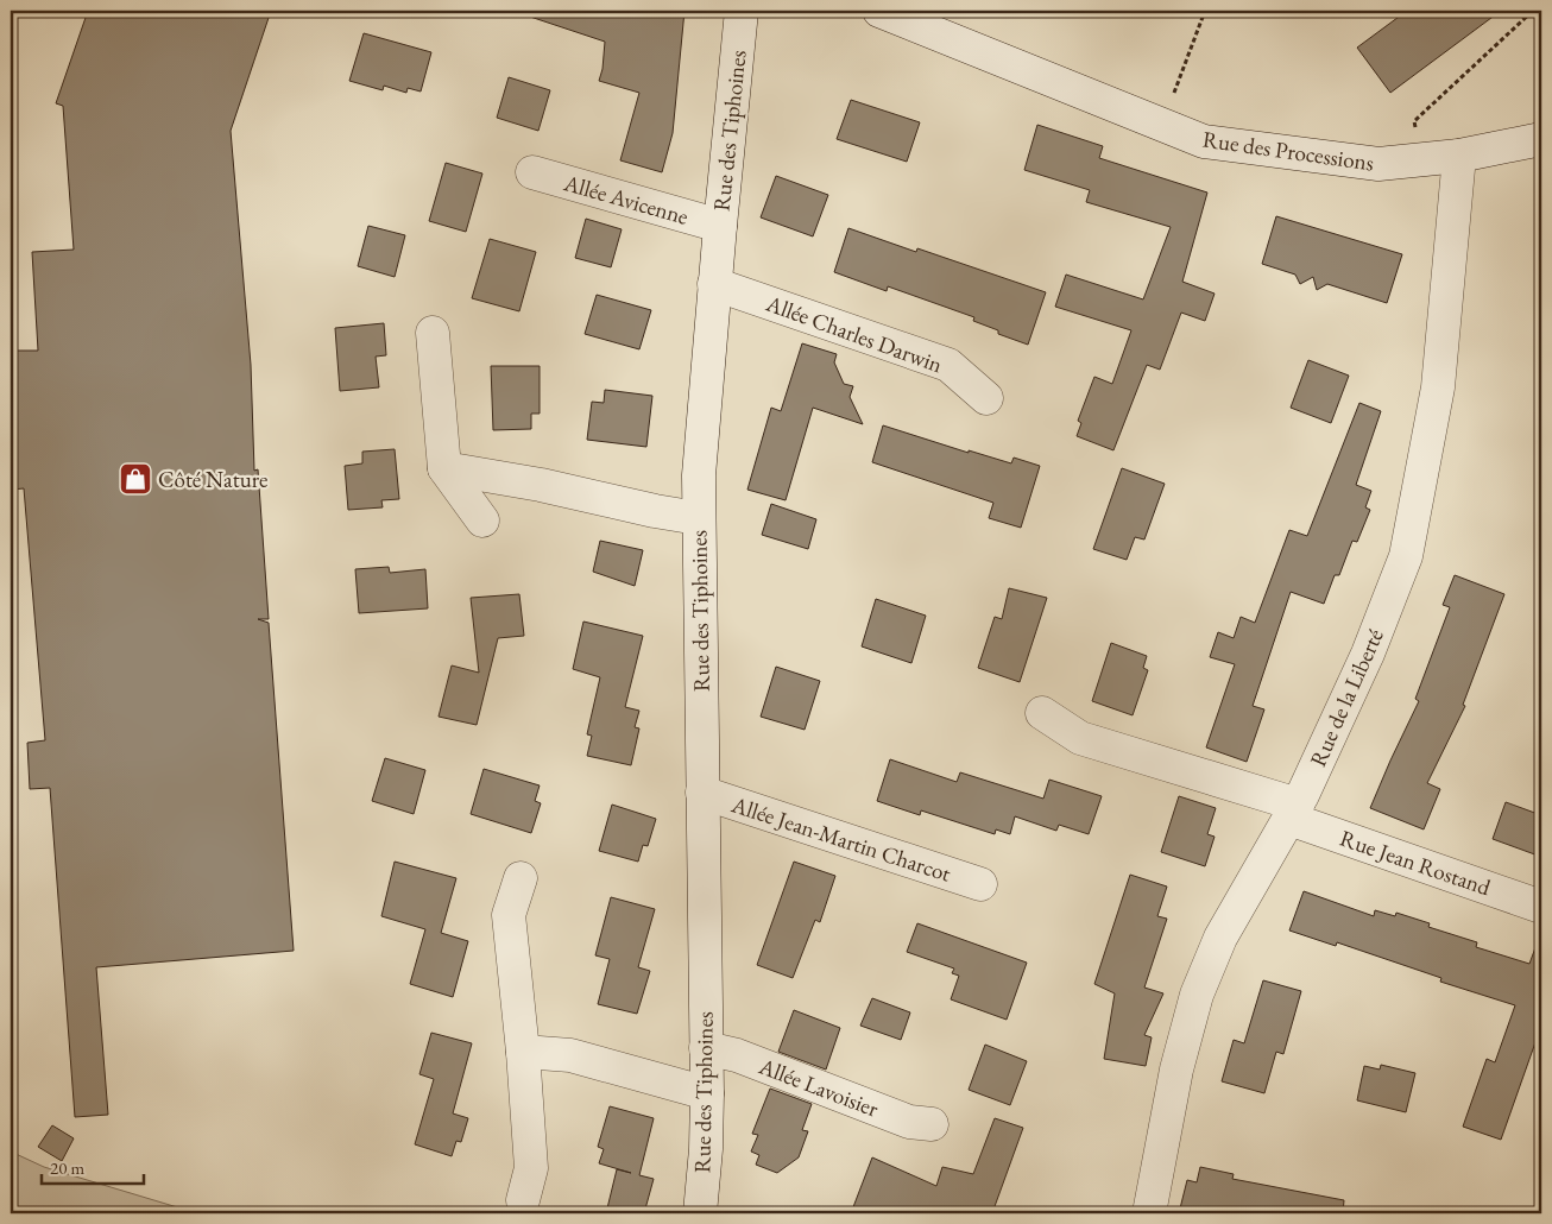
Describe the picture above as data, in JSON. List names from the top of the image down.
{
  "streets": {
    "street": [
      "Rue des Tiphoines",
      "Rue des Processions",
      "Allée Avicenne",
      "Allée Charles Darwin",
      "Rue de la Liberté",
      "Allée Jean-Martin Charcot",
      "Rue Jean Rostand",
      "Allée Lavoisier"
    ]
  },
  "crossings": [
    ["Rue des Tiphoines", "Allée Avicenne"],
    ["Rue des Tiphoines", "Allée Charles Darwin"],
    ["Rue des Tiphoines", "Allée Jean-Martin Charcot"],
    ["Rue des Tiphoines", "Allée Lavoisier"],
    ["Rue des Processions", "Rue de la Liberté"],
    ["Rue de la Liberté", "Rue Jean Rostand"]
  ],
  "places": {
    "shop": ["Côté Nature"]
  },
  "scale_bar": "20 m"
}
